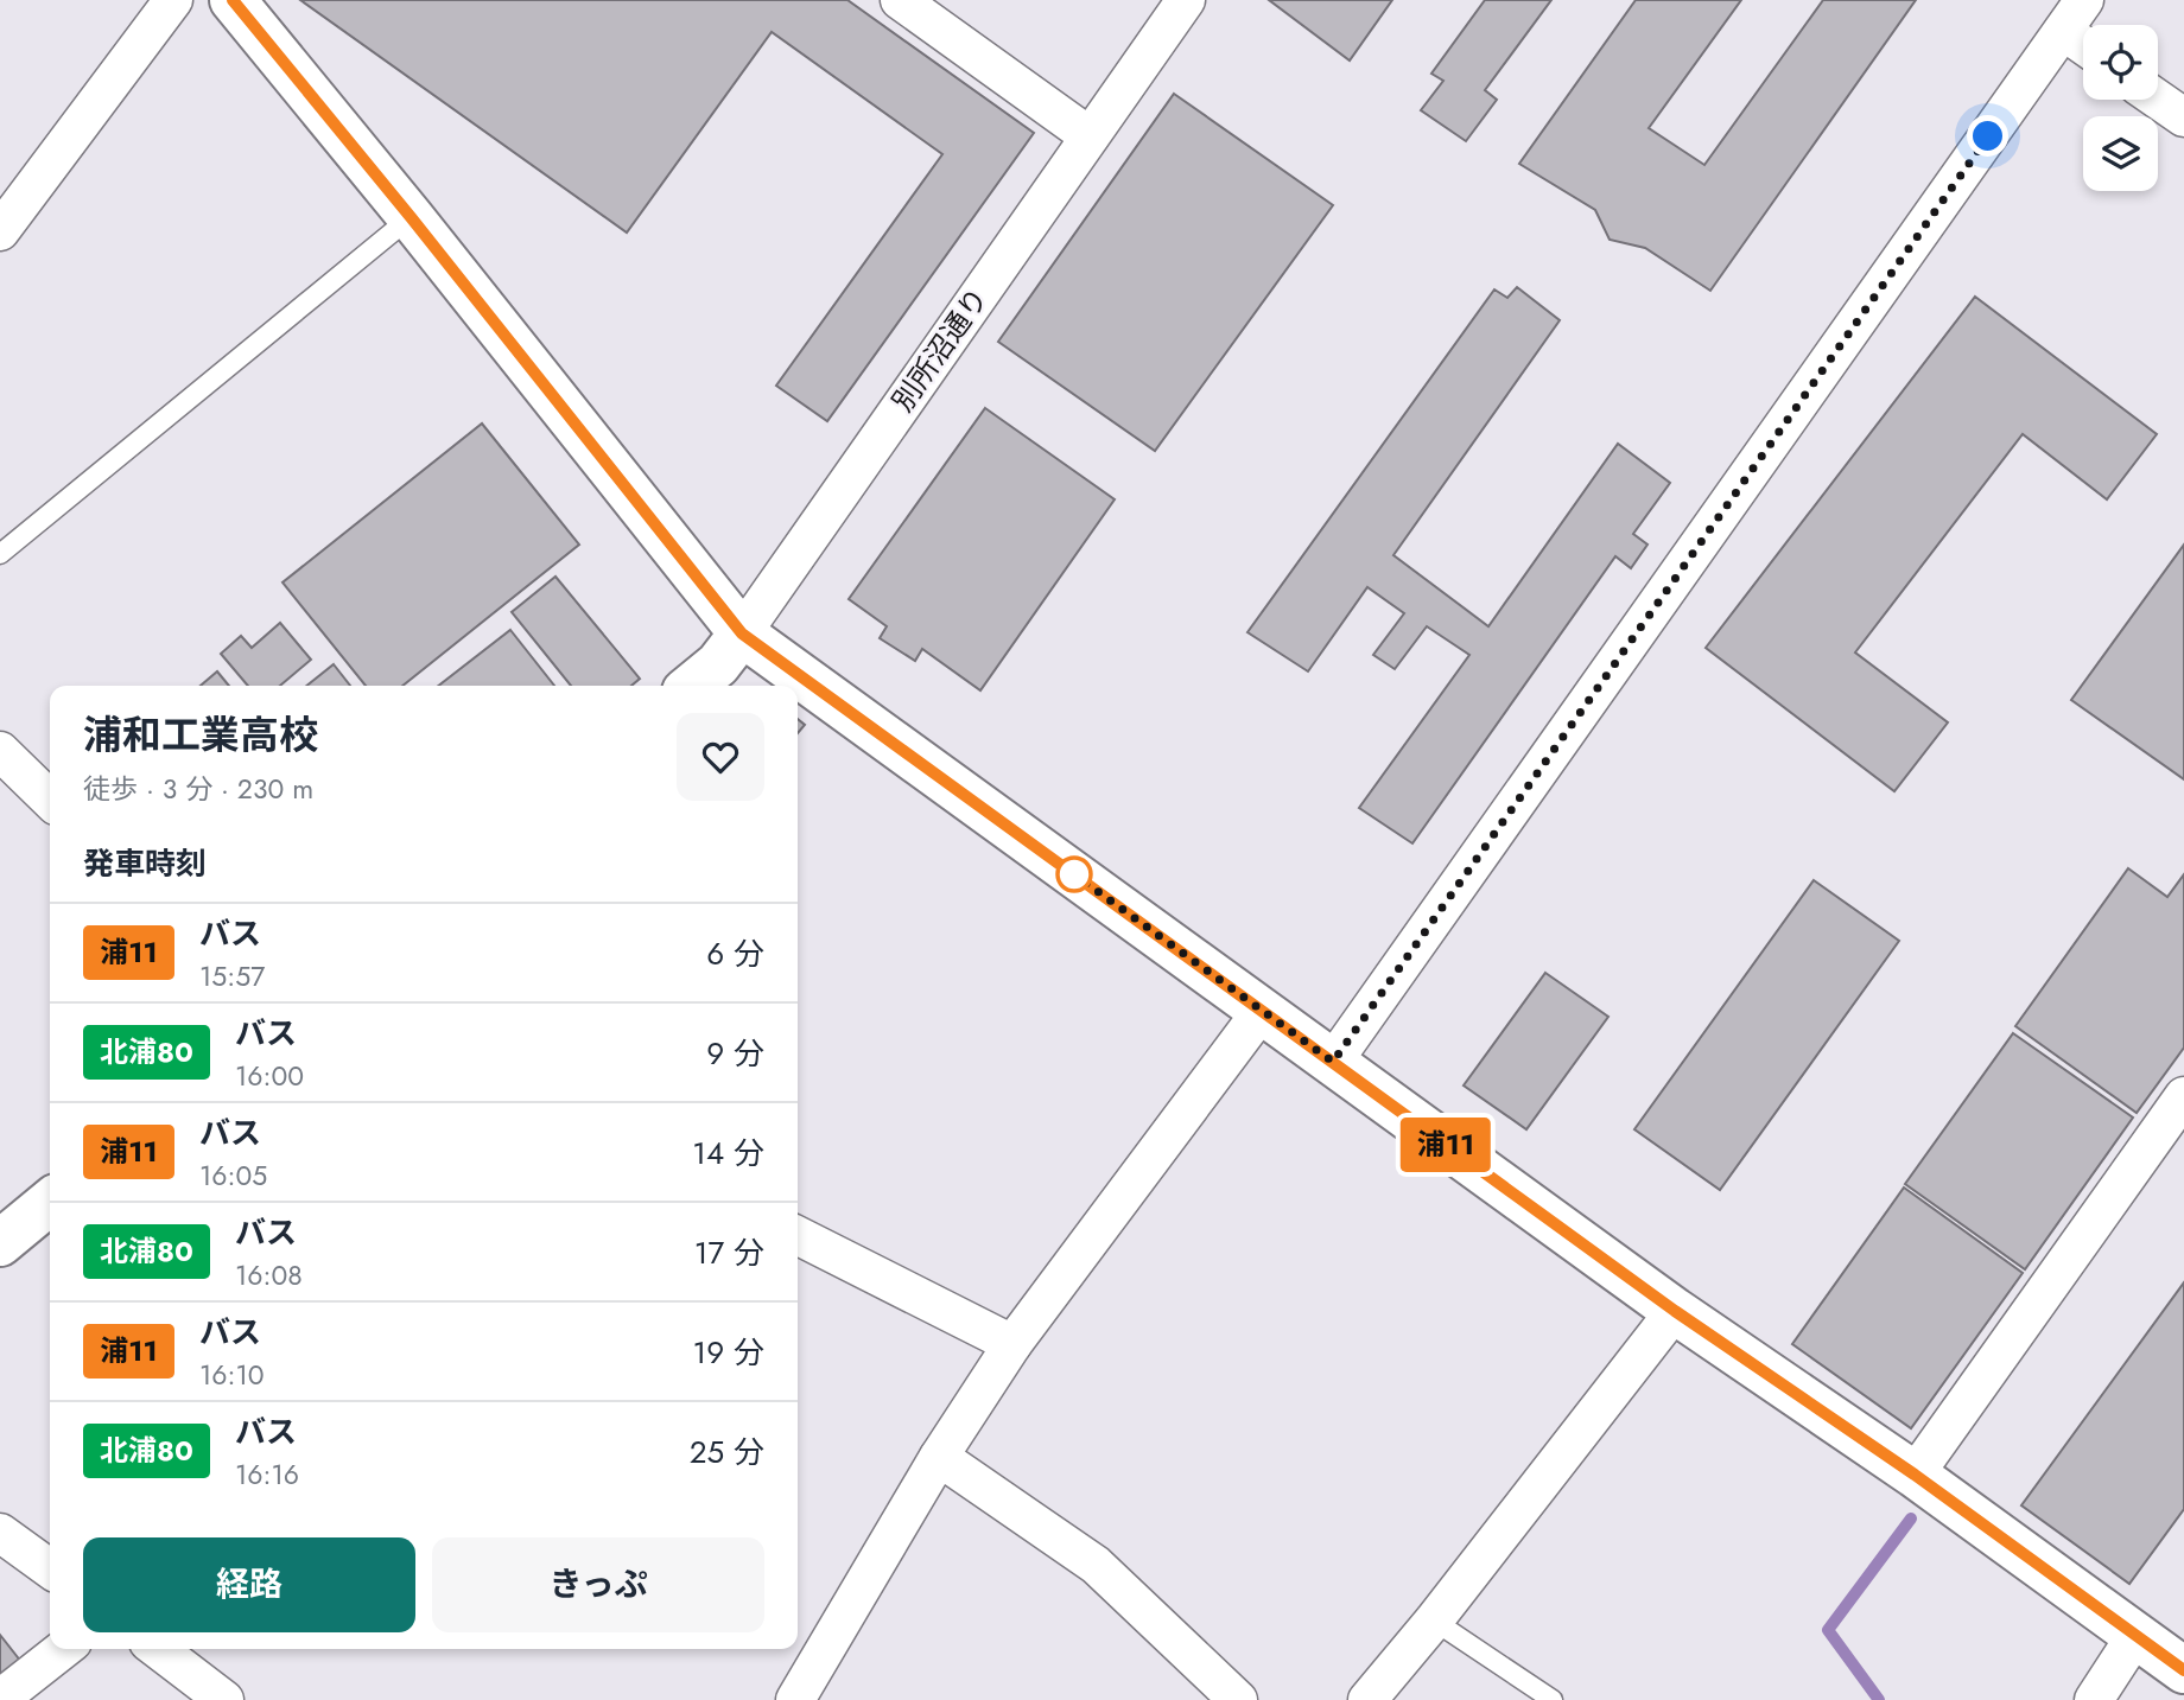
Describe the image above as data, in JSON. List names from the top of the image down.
{
  "streets": {
    "main road": ["別所沼通り"]
  },
  "lines": ["bus line 浦11"],
  "page": {
    "on_map": "浦11",
    "heading": [
      ["浦和工業高校", "徒歩 · 3 分 · 230 m"],
      "発車時刻"
    ],
    "list": [
      {
        "mark": "浦11",
        "name": "バス",
        "note": "15:57",
        "value": "6 分"
      },
      {
        "mark": "北浦80",
        "name": "バス",
        "note": "16:00",
        "value": "9 分"
      },
      {
        "mark": "浦11",
        "name": "バス",
        "note": "16:05",
        "value": "14 分"
      },
      {
        "mark": "北浦80",
        "name": "バス",
        "note": "16:08",
        "value": "17 分"
      },
      {
        "mark": "浦11",
        "name": "バス",
        "note": "16:10",
        "value": "19 分"
      },
      {
        "mark": "北浦80",
        "name": "バス",
        "note": "16:16",
        "value": "25 分"
      }
    ],
    "buttons": ["経路", "きっぷ"]
  }
}
